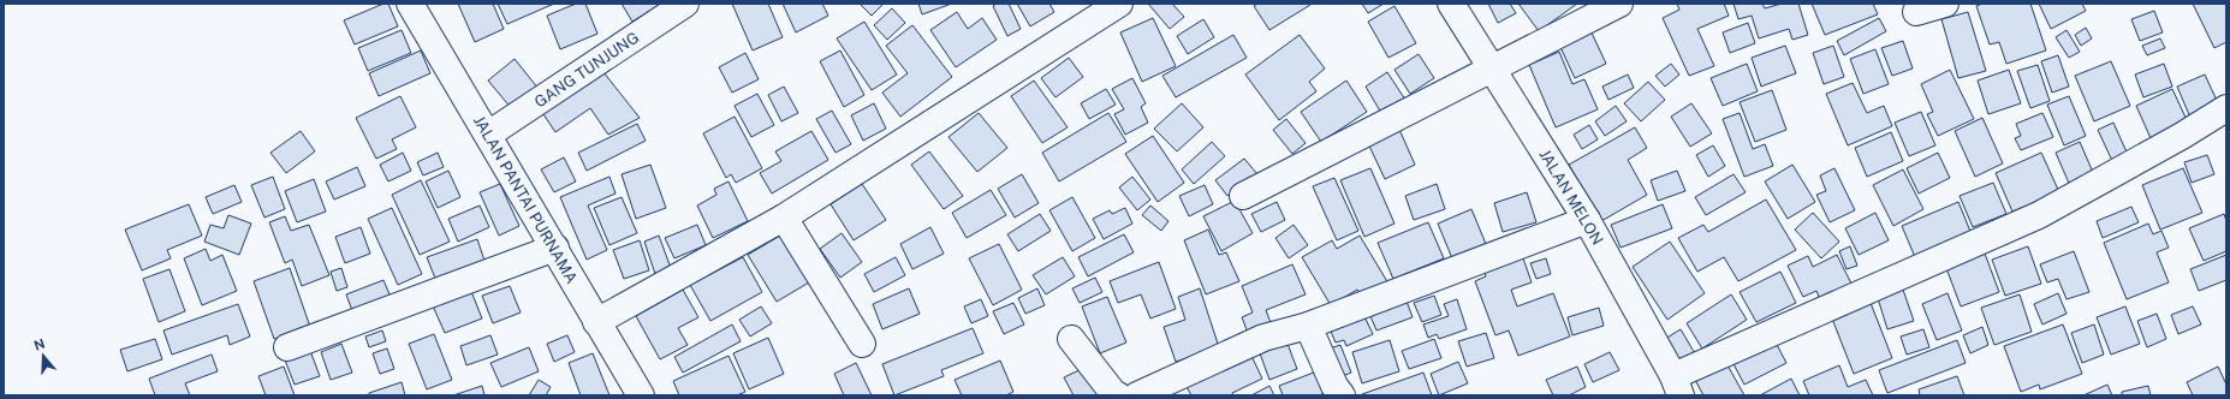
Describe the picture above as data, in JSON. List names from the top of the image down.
{
  "streets": {
    "street": ["GANG TUNJUNG", "JALAN MELON", "JALAN PANTAI PURNAMA"]
  },
  "crossings": [
    ["GANG TUNJUNG", "JALAN PANTAI PURNAMA"]
  ],
  "north": "top"
}
